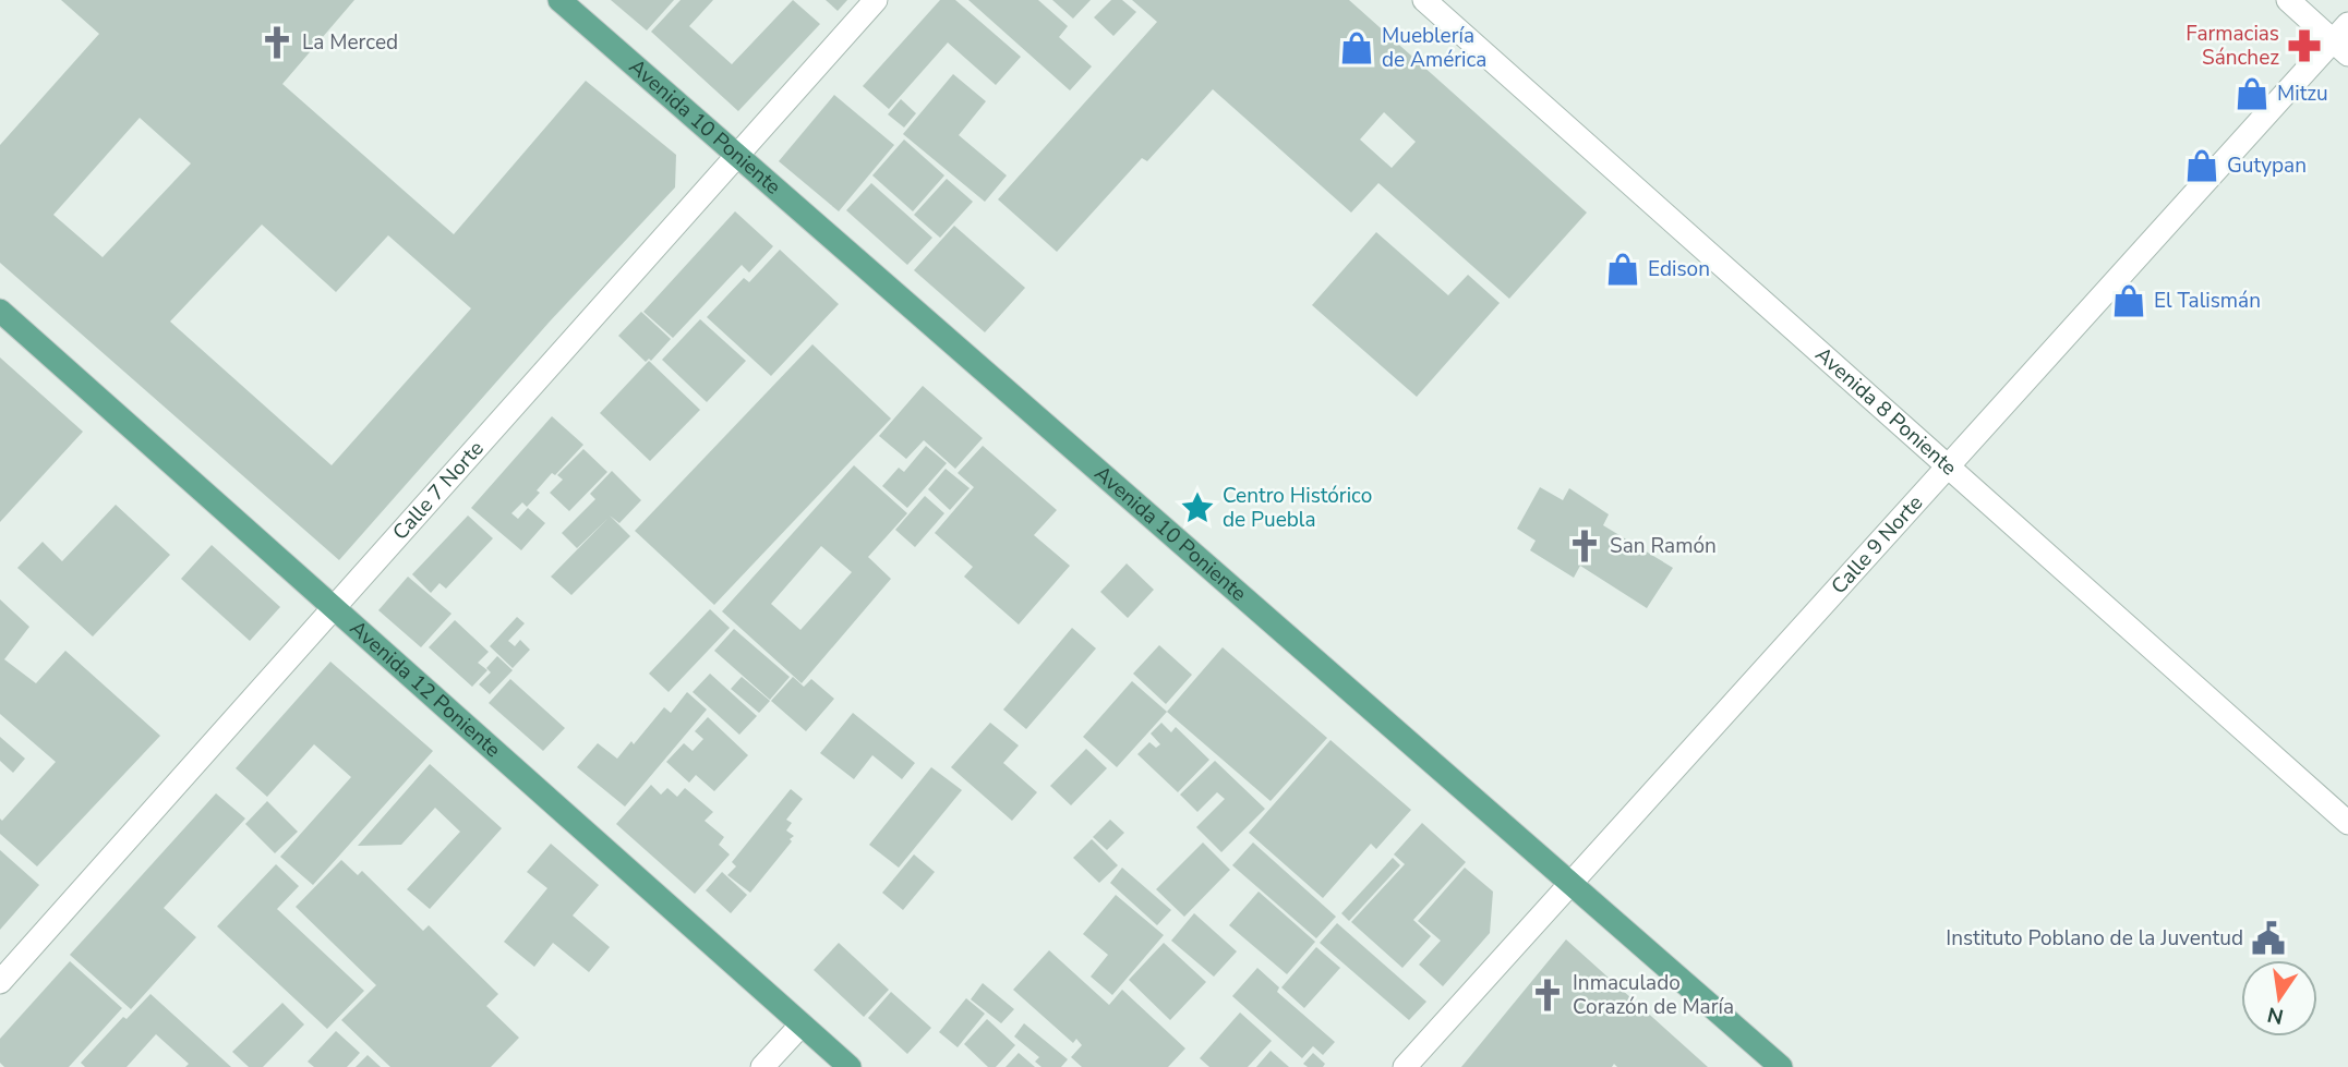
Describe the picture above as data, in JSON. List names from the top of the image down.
{
  "streets": {
    "main road": ["Avenida 10 Poniente", "Avenida 12 Poniente"],
    "street": ["Avenida 8 Poniente", "Calle 7 Norte", "Calle 9 Norte"]
  },
  "crossings": [
    ["Avenida 10 Poniente", "Calle 7 Norte"],
    ["Avenida 10 Poniente", "Calle 9 Norte"],
    ["Avenida 8 Poniente", "Calle 9 Norte"],
    ["Calle 7 Norte", "Avenida 12 Poniente"]
  ],
  "places": {
    "church": ["La Merced", "San Ramón", "Inmaculado Corazón de María"],
    "pharmacy": ["Farmacias Sánchez"],
    "shop": [
      "Mueblería de América",
      "Mitzu",
      "Gutypan",
      "Edison",
      "El Talismán"
    ],
    "place": ["Centro Histórico de Puebla"],
    "public building": ["Instituto Poblano de la Juventud"]
  },
  "north": "bottom"
}
